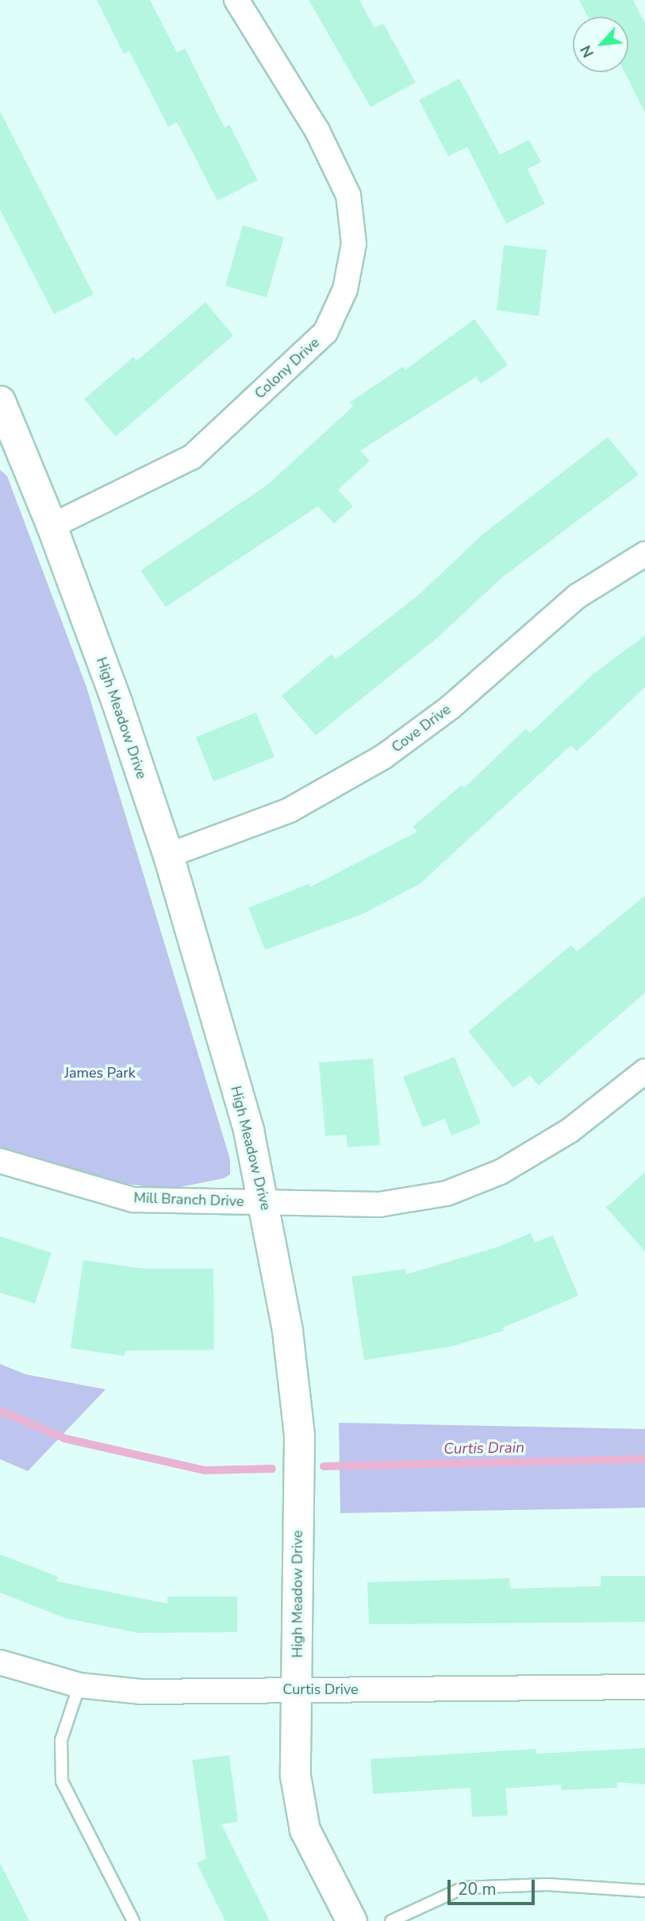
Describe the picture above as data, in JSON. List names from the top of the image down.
{
  "streets": {
    "street": [
      "Colony Drive",
      "High Meadow Drive",
      "Cove Drive",
      "Mill Branch Drive",
      "Curtis Drive"
    ]
  },
  "crossings": [
    ["Colony Drive", "High Meadow Drive"],
    ["High Meadow Drive", "Cove Drive"],
    ["High Meadow Drive", "Mill Branch Drive"],
    ["High Meadow Drive", "Curtis Drive"]
  ],
  "water": ["Curtis Drain"],
  "parks": ["James Park"],
  "scale_bar": "20 m",
  "north": "bottom left"
}
